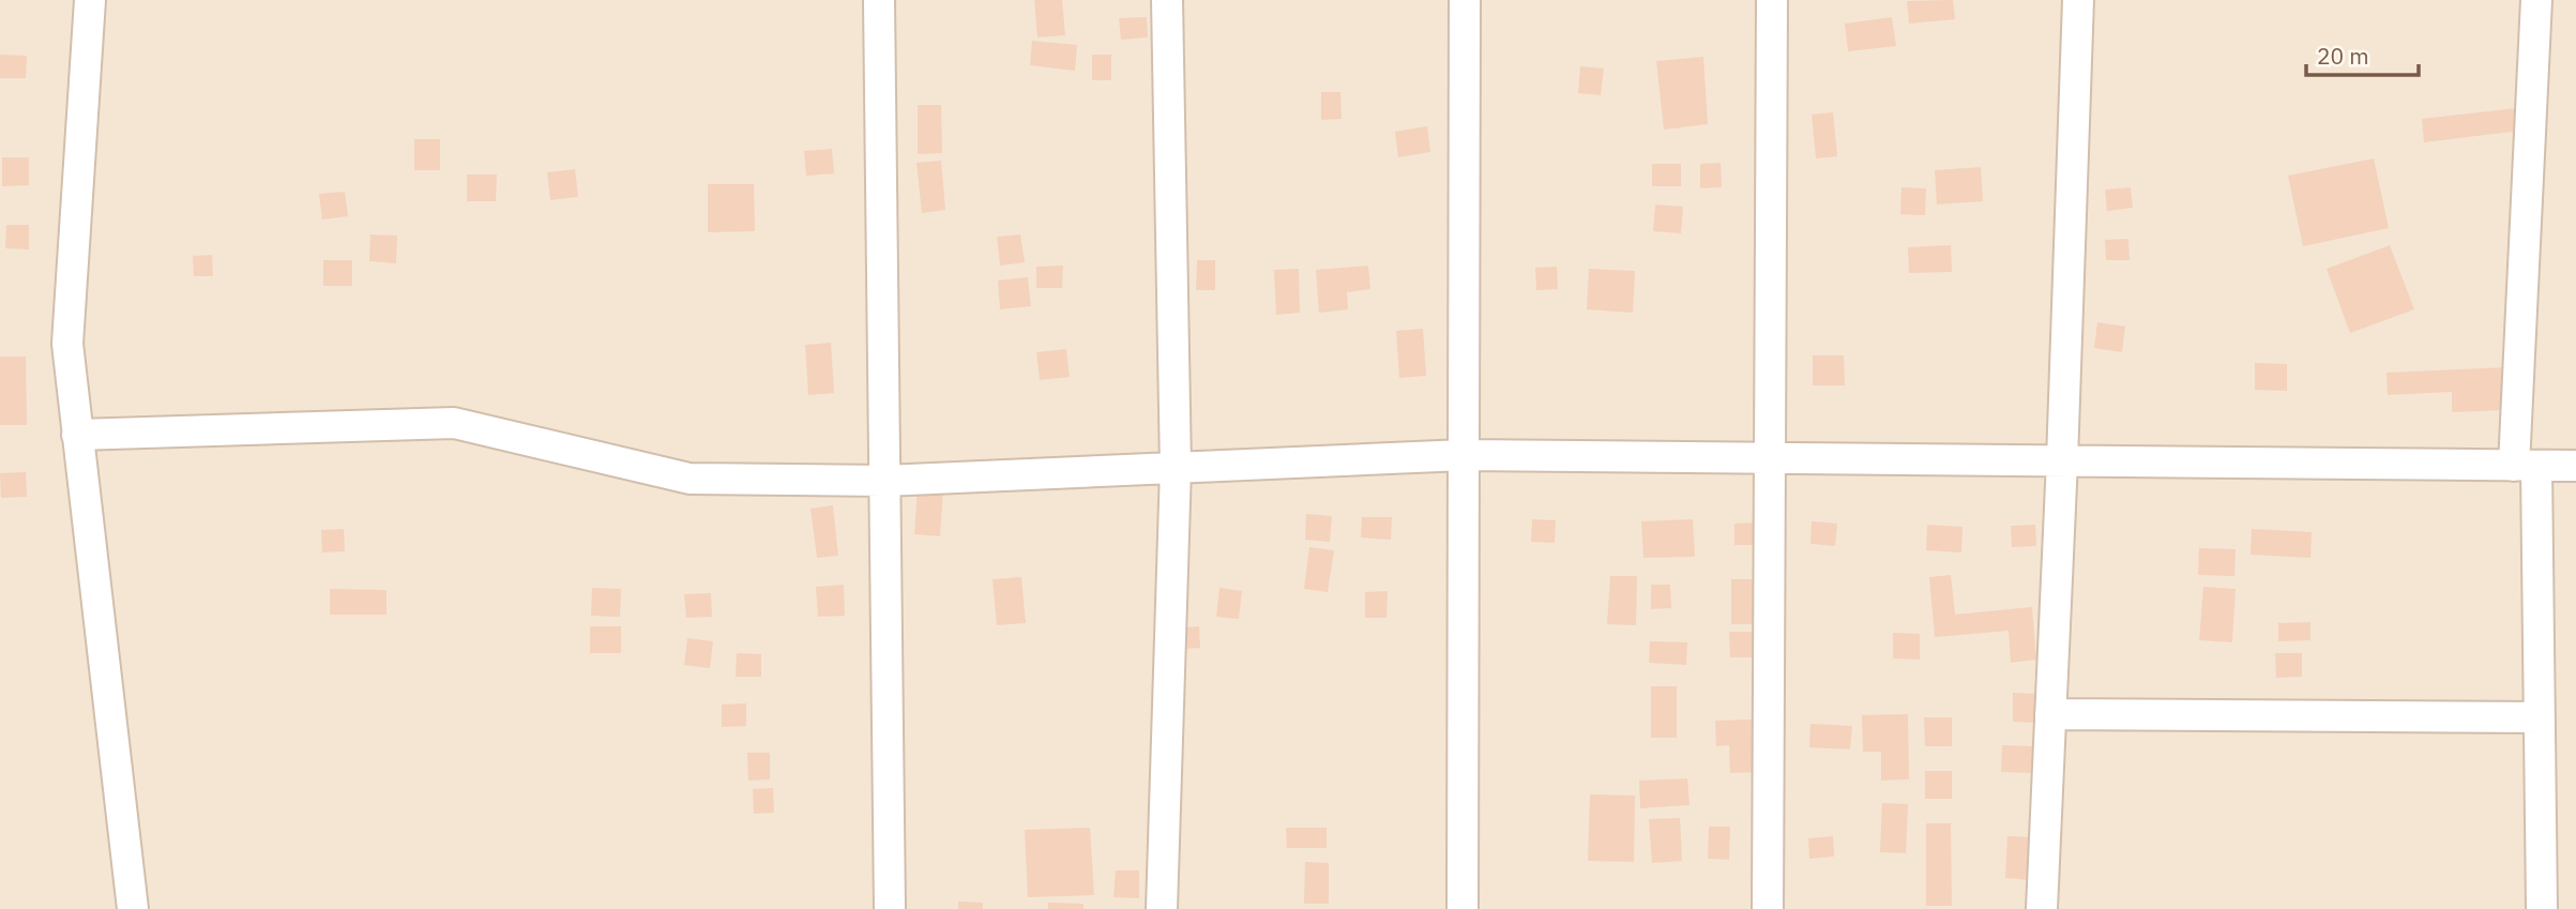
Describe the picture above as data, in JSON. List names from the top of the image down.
{
  "scale_bar": "20 m"
}
